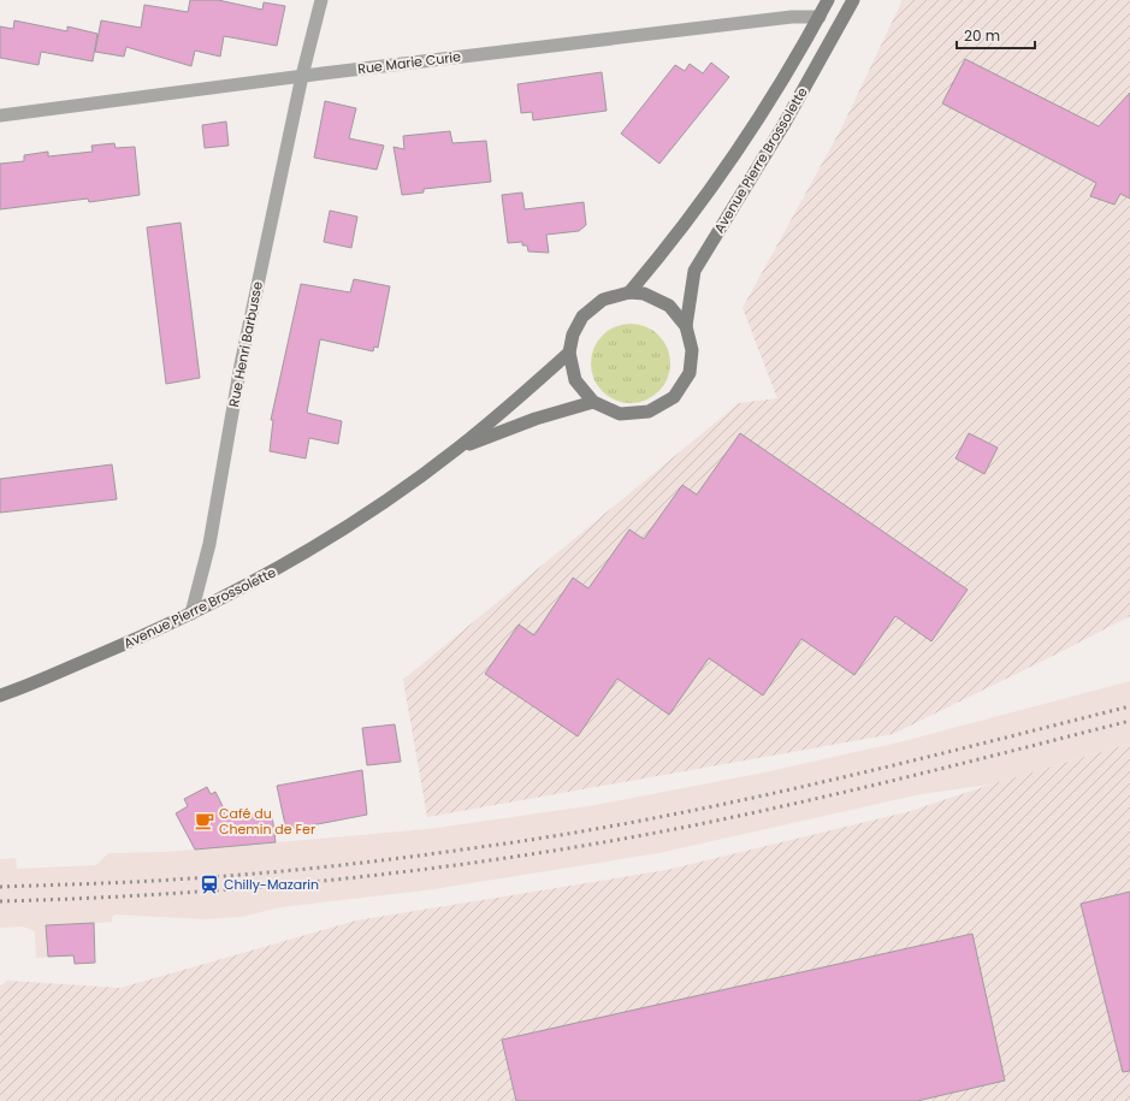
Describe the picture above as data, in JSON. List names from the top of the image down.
{
  "streets": {
    "main road": ["Avenue Pierre Brossolette"],
    "street": ["Rue Marie Curie", "Rue Henri Barbusse"]
  },
  "crossings": [
    ["Rue Marie Curie", "Avenue Pierre Brossolette"],
    ["Rue Marie Curie", "Rue Henri Barbusse"],
    ["Avenue Pierre Brossolette", "Rue Henri Barbusse"]
  ],
  "places": {
    "cafe": ["Café du Chemin de Fer"],
    "station": ["Chilly-Mazarin"]
  },
  "scale_bar": "20 m"
}
